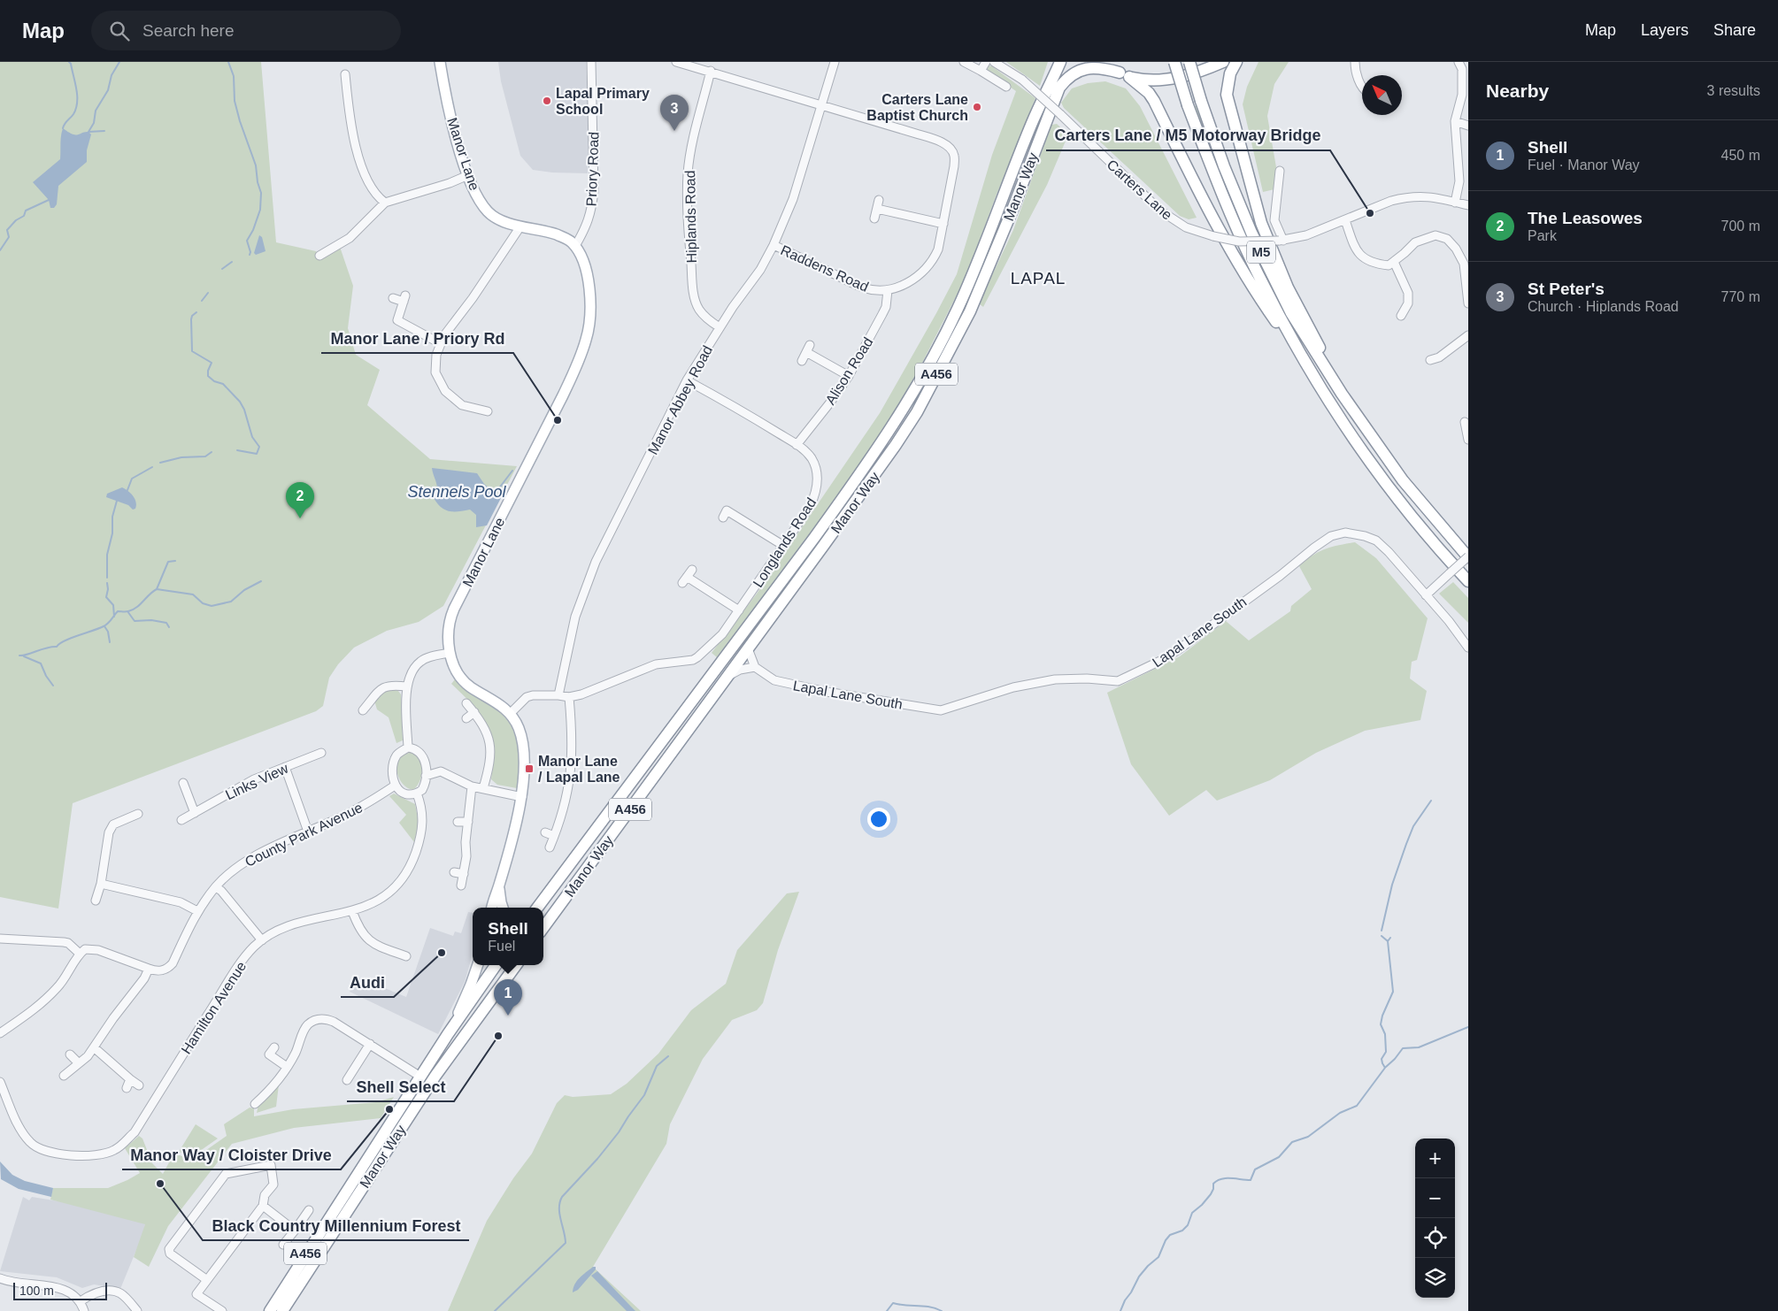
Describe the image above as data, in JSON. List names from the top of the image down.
{
  "streets": {
    "highway": ["Manor Way", "M5", "A456"],
    "main road": ["Manor Lane"],
    "street": [
      "Priory Road",
      "Carters Lane",
      "Hiplands Road",
      "Raddens Road",
      "Alison Road",
      "Manor Abbey Road",
      "Longlands Road",
      "Lapal Lane South",
      "Links View",
      "County Park Avenue",
      "Hamilton Avenue"
    ]
  },
  "crossings": [
    ["Manor Lane", "Priory Road"],
    ["Hiplands Road", "Raddens Road"],
    ["Hiplands Road", "Manor Abbey Road"],
    ["Raddens Road", "Alison Road"],
    ["Raddens Road", "Manor Abbey Road"],
    ["Alison Road", "Longlands Road"],
    ["Manor Abbey Road", "Longlands Road"],
    ["County Park Avenue", "Hamilton Avenue"]
  ],
  "districts": ["LAPAL"],
  "water": ["Stennels Pool"],
  "places": {
    "other": [
      "Lapal Primary School",
      "Carters Lane Baptist Church",
      "Carters Lane / M5 Motorway Bridge",
      "Manor Lane / Priory Rd",
      "Audi",
      "Shell Select",
      "Manor Way / Cloister Drive",
      "Black Country Millennium Forest"
    ],
    "transit": ["Manor Lane / Lapal Lane"]
  },
  "scale_bar": "100 m",
  "north": "top left",
  "page": {
    "header": "Map",
    "search": "Search here",
    "nav": ["Map", "Layers", "Share"],
    "heading": ["Nearby", "3 results"],
    "pins": ["3", "2", "1"],
    "list": [
      {
        "mark": "1",
        "name": "Shell",
        "note": "Fuel · Manor Way",
        "value": "450 m"
      },
      {
        "mark": "2",
        "name": "The Leasowes",
        "note": "Park",
        "value": "700 m"
      },
      {
        "mark": "3",
        "name": "St Peter's",
        "note": "Church · Hiplands Road",
        "value": "770 m"
      }
    ],
    "popup": ["Shell", "Fuel"],
    "map_buttons": ["+", "−"],
    "scale": "100 m"
  }
}
